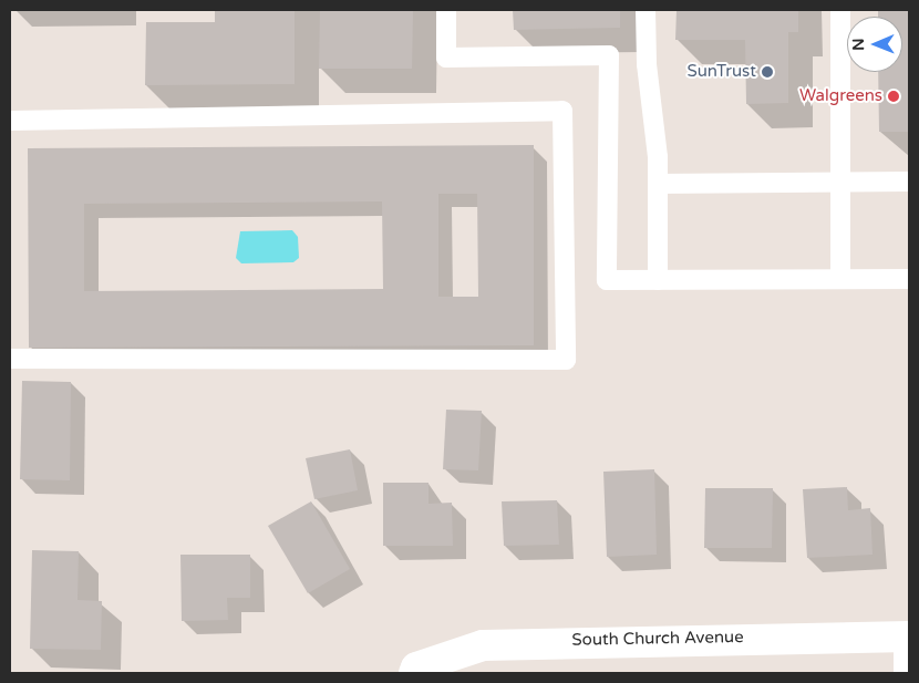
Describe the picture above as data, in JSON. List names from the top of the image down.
{
  "streets": {
    "street": ["South Church Avenue"]
  },
  "places": ["SunTrust", "Walgreens"],
  "north": "left"
}
